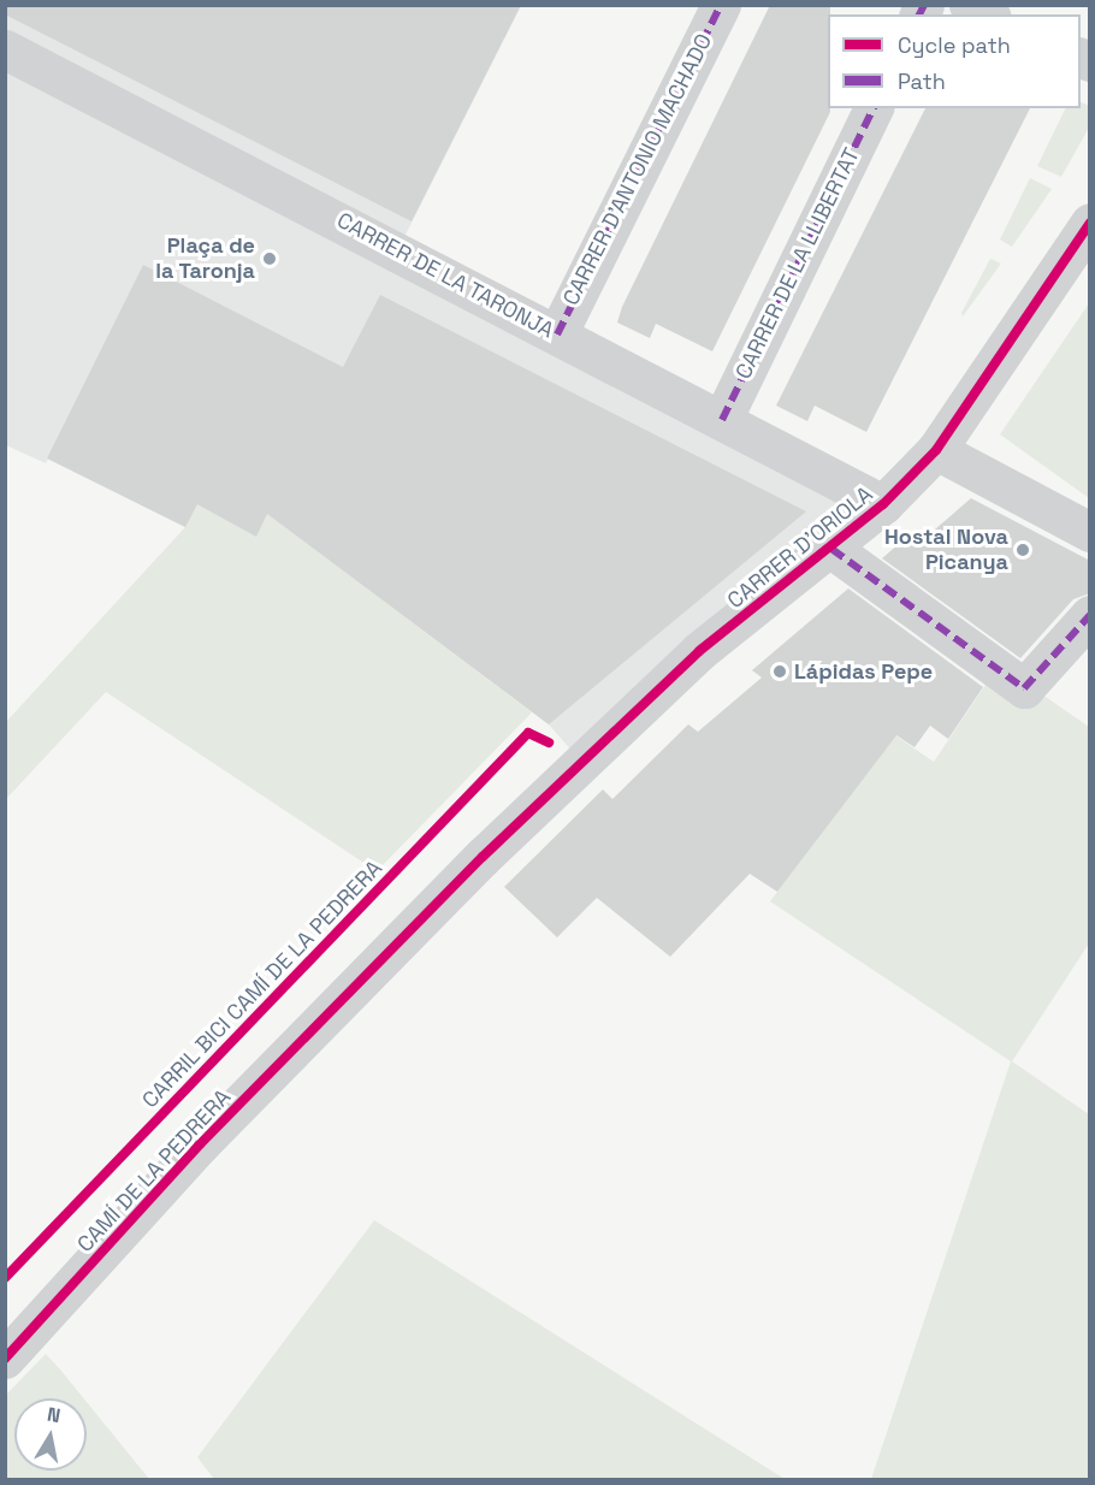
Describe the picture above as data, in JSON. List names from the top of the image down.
{
  "streets": {
    "street": [
      "CARRER D'ANTONIO MACHADO",
      "CARRER DE LA LLIBERTAT",
      "CARRER DE LA TARONJA",
      "CARRER D'ORIOLA",
      "CAMÍ DE LA PEDRERA"
    ],
    "cycle path": ["CARRIL BICI CAMÍ DE LA PEDRERA"]
  },
  "crossings": [
    ["CARRER D'ANTONIO MACHADO", "CARRER DE LA TARONJA"],
    ["CARRER DE LA LLIBERTAT", "CARRER DE LA TARONJA"],
    ["CARRER DE LA TARONJA", "CARRER D'ORIOLA"],
    ["CARRER D'ORIOLA", "CAMÍ DE LA PEDRERA"]
  ],
  "places": ["Plaça de la Taronja", "Hostal Nova Picanya", "Lápidas Pepe"],
  "legend": ["Cycle path", "Path"],
  "north": "top"
}
